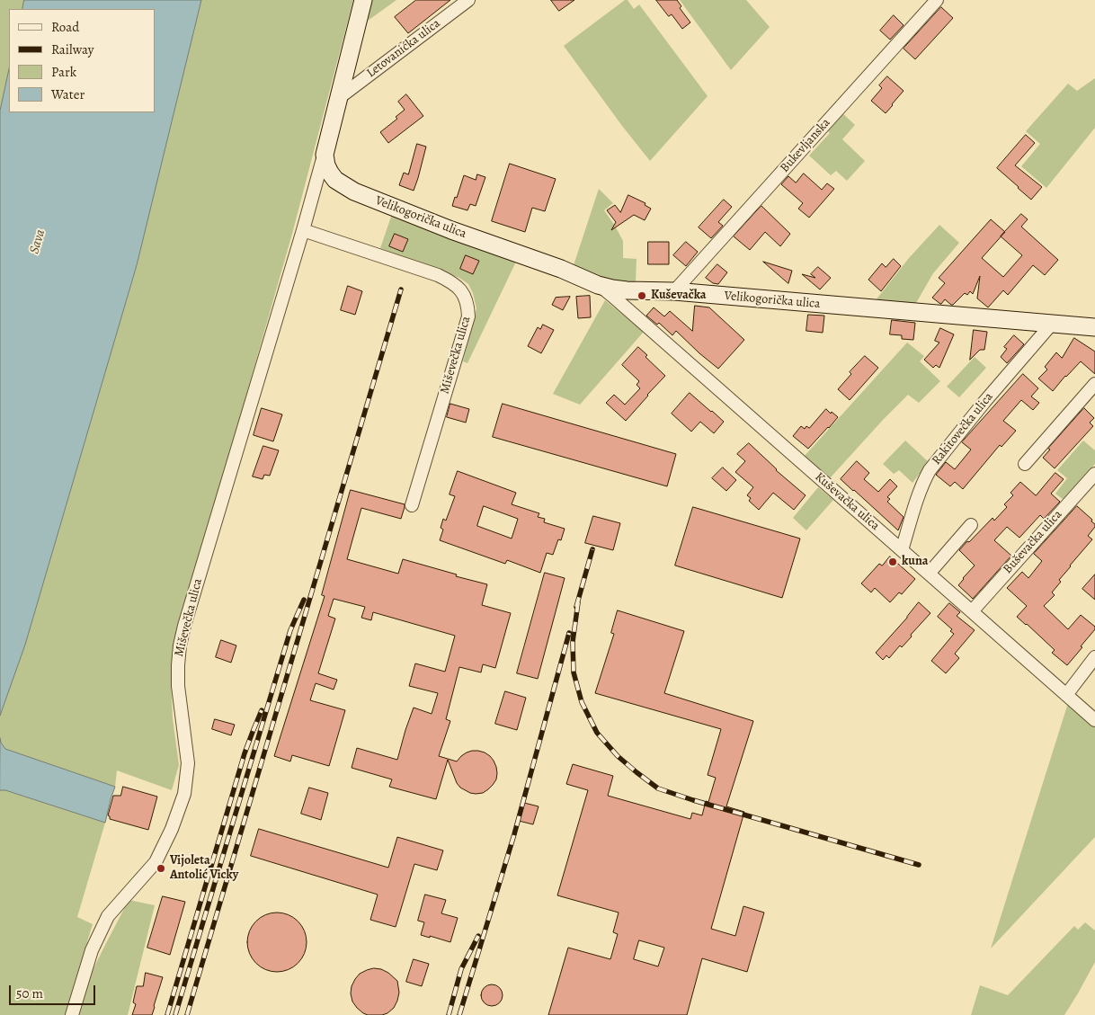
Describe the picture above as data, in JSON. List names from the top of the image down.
{
  "streets": {
    "street": [
      "Letovanićka ulica",
      "Bukevljanska",
      "Velikogorička ulica",
      "Miševečka ulica",
      "Rakitovečka ulica",
      "Kuševačka ulica",
      "Buševačka ulica"
    ]
  },
  "crossings": [
    ["Letovanićka ulica", "Miševečka ulica"],
    ["Bukevljanska", "Velikogorička ulica"],
    ["Velikogorička ulica", "Miševečka ulica"],
    ["Velikogorička ulica", "Rakitovečka ulica"],
    ["Velikogorička ulica", "Kuševačka ulica"],
    ["Rakitovečka ulica", "Kuševačka ulica"],
    ["Kuševačka ulica", "Buševačka ulica"]
  ],
  "water": ["Sava"],
  "places": ["Kuševačka", "kuna", "Vijoleta Antolić Vicky"],
  "legend": [
    "Road",
    "Railway",
    "Park",
    "Water"
  ],
  "scale_bar": "50 m"
}
